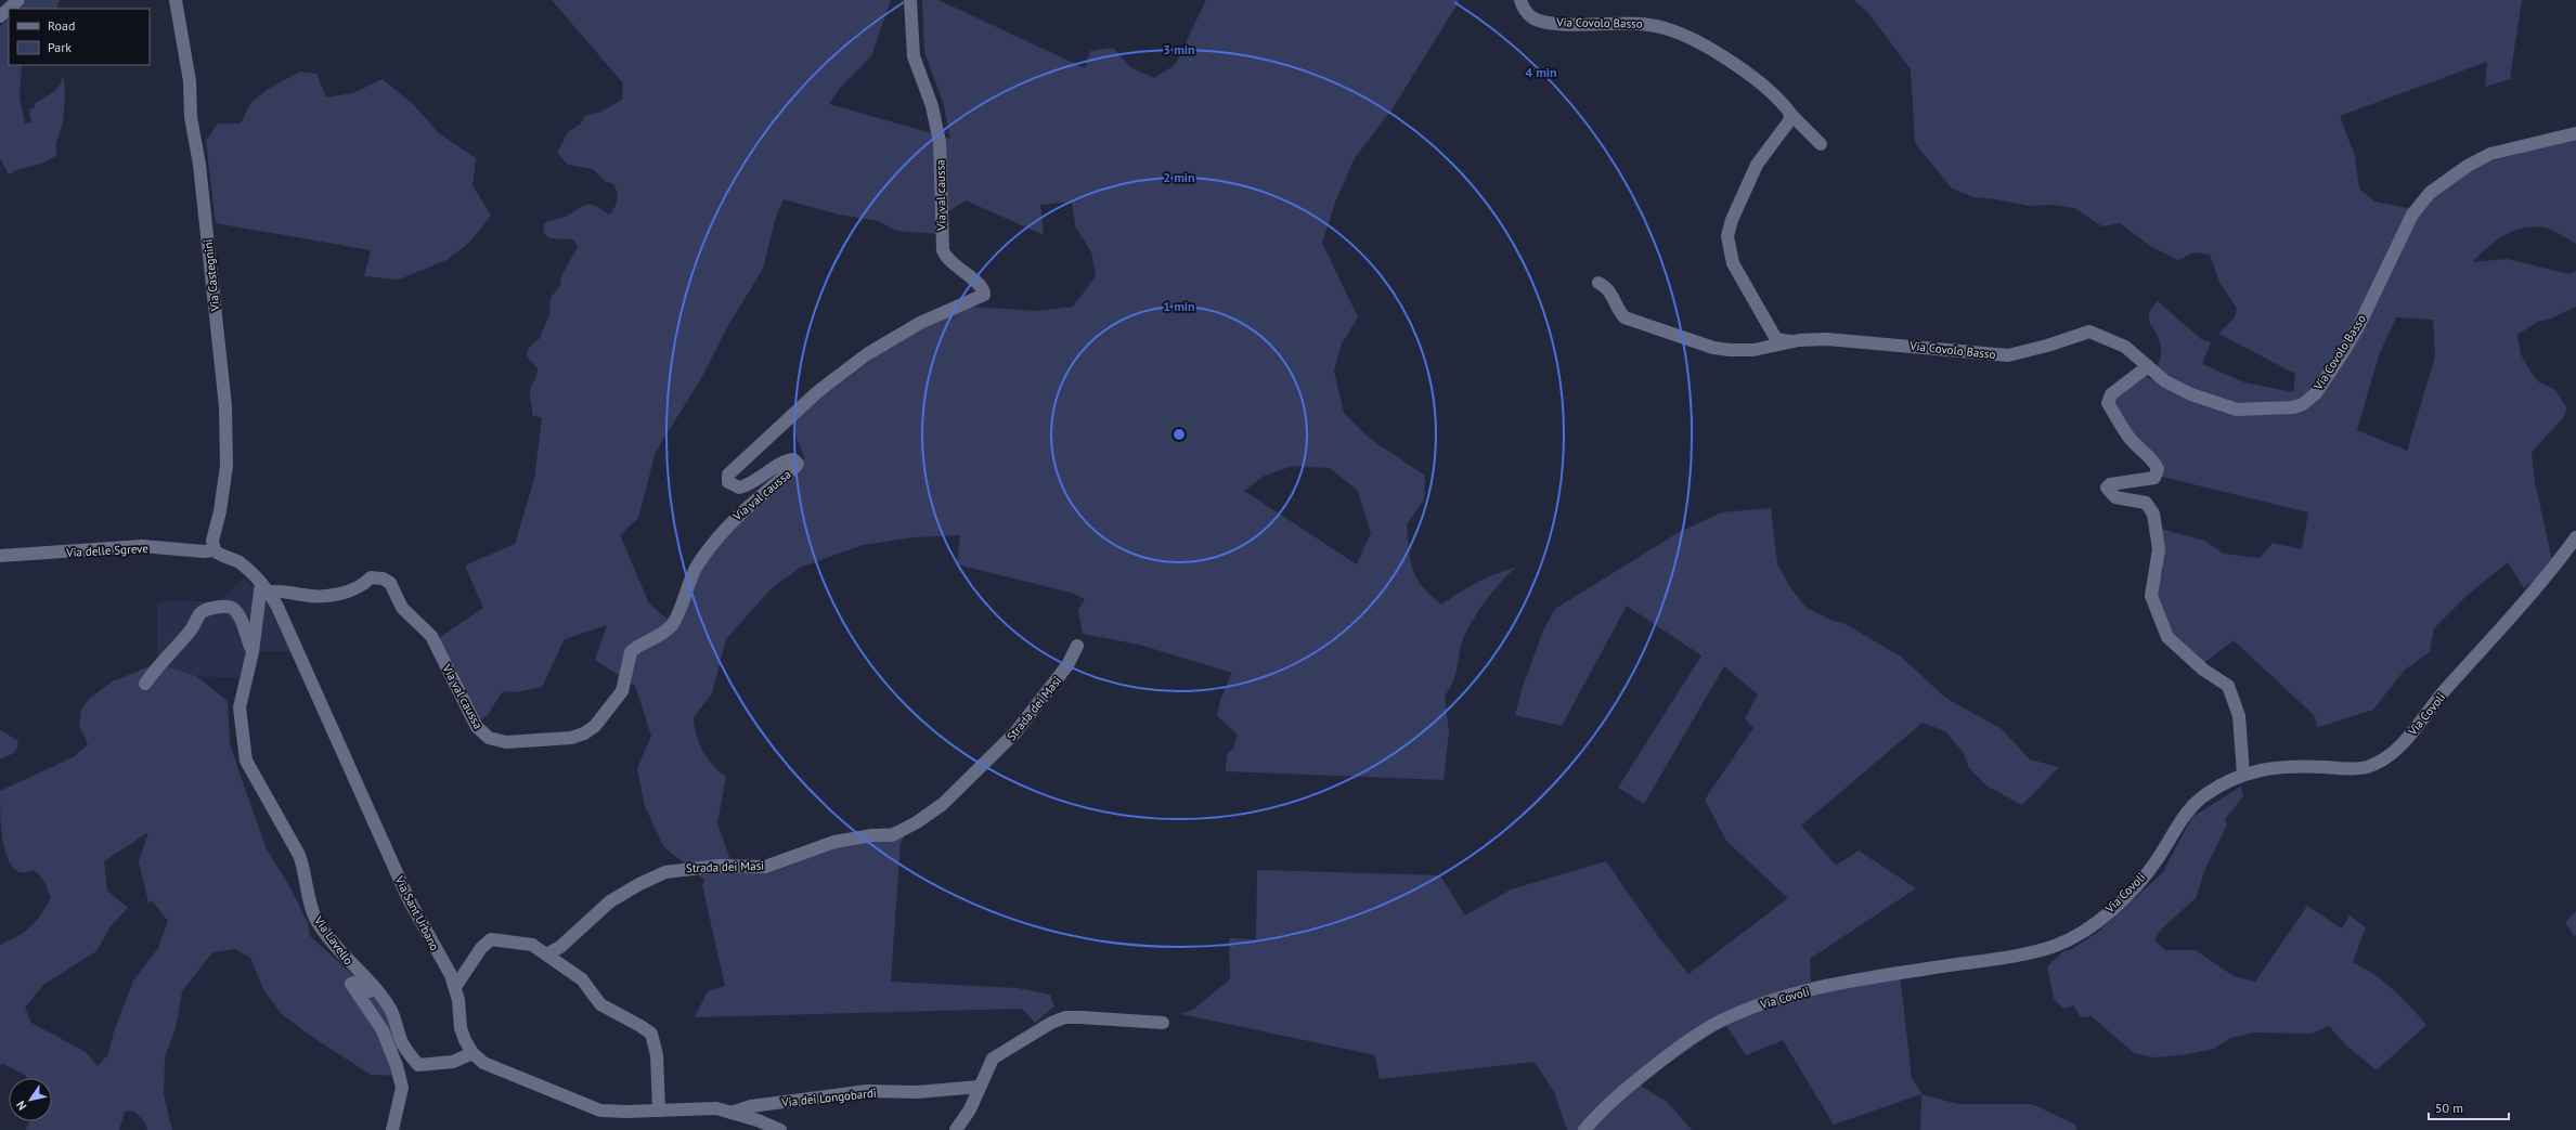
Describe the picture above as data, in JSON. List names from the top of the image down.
{
  "streets": {
    "street": [
      "Via Covolo Basso",
      "Via val caussa",
      "Via Castegnini",
      "Via delle Sgreve",
      "Strada dei Masi",
      "Via Covoli",
      "Via Sant'Urbano",
      "Via Lavello",
      "Via dei Longobardi"
    ]
  },
  "crossings": [
    ["Via val caussa", "Via Sant'Urbano"],
    ["Via val caussa", "Via Lavello"],
    ["Via Castegnini", "Via delle Sgreve"],
    ["Via Castegnini", "Via Sant'Urbano"],
    ["Via delle Sgreve", "Via Sant'Urbano"],
    ["Via Sant'Urbano", "Via Lavello"],
    ["Via Sant'Urbano", "Via dei Longobardi"]
  ],
  "legend": ["Road", "Park"],
  "scale_bar": "50 m",
  "north": "bottom left",
  "rings": [
    "3 min",
    "4 min",
    "2 min",
    "1 min"
  ]
}
